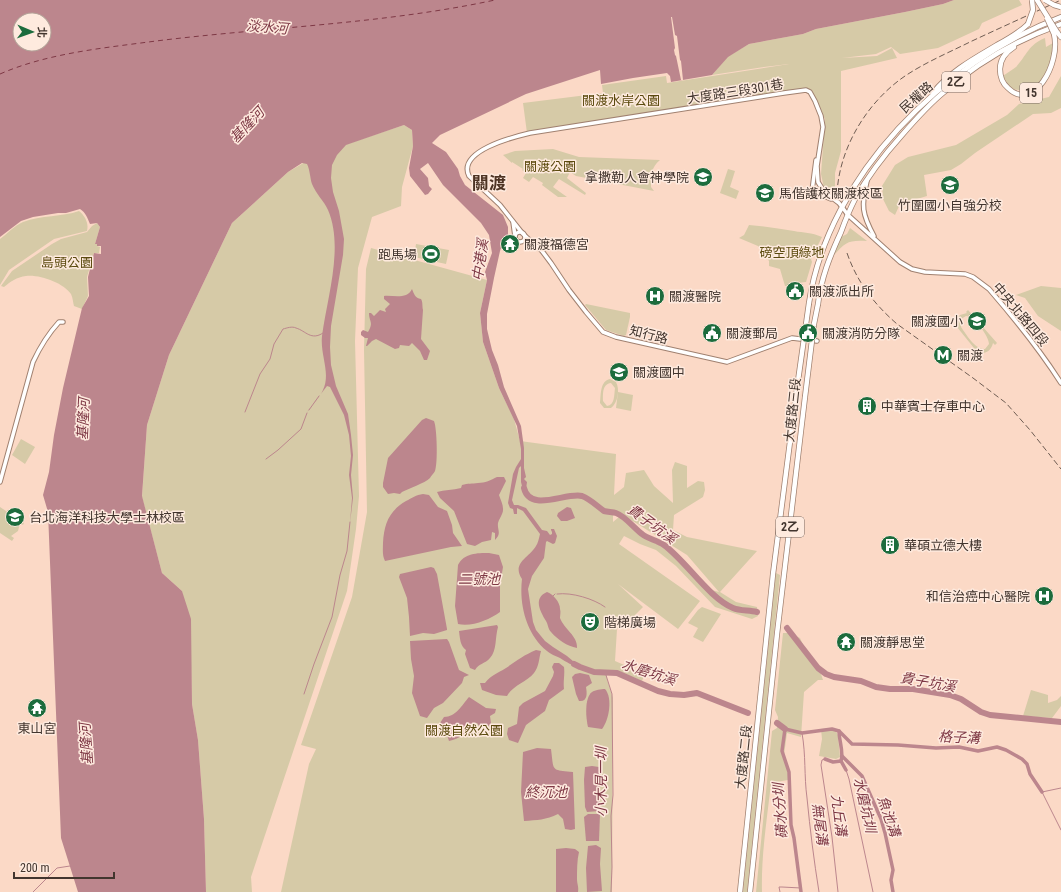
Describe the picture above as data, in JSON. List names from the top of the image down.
{
  "streets": {
    "main road": [
      "2乙",
      "15",
      "民權路",
      "大度路三段",
      "大度路二段"
    ],
    "street": ["大度路三段301巷", "中央北路四段", "知行路"]
  },
  "crossings": [
    ["大度路三段301巷", "知行路"],
    ["15", "民權路"],
    ["民權路", "大度路三段"],
    ["中央北路四段", "大度路三段"],
    ["大度路三段", "大度路二段"]
  ],
  "districts": ["關渡"],
  "water": [
    "淡水河",
    "基隆河",
    "中港溪",
    "貴子坑溪",
    "二號池",
    "水磨坑溪",
    "格子溝",
    "小木見一圳",
    "終沉池",
    "水磨坑圳",
    "磺水分圳",
    "九丘溝",
    "魚池溝",
    "無尾溝"
  ],
  "parks": [
    "關渡水岸公園",
    "關渡公園",
    "磅空頂綠地",
    "島頭公園",
    "關渡自然公園"
  ],
  "places": {
    "school or university": [
      "拿撒勒人會神學院",
      "竹圍國小自強分校",
      "馬偕護校關渡校區",
      "關渡國小",
      "關渡國中",
      "台北海洋科技大學士林校區"
    ],
    "temple": ["關渡福德宮", "關渡靜思堂", "東山宮"],
    "sports": ["跑馬場"],
    "public building": ["關渡派出所", "關渡郵局", "關渡消防分隊"],
    "hospital": ["關渡醫院", "和信治癌中心醫院"],
    "metro station": ["關渡"],
    "building": ["中華賓士存車中心", "華碩立德大樓"],
    "theatre": ["階梯廣場"]
  },
  "scale_bar": "200 m",
  "north": "right"
}
